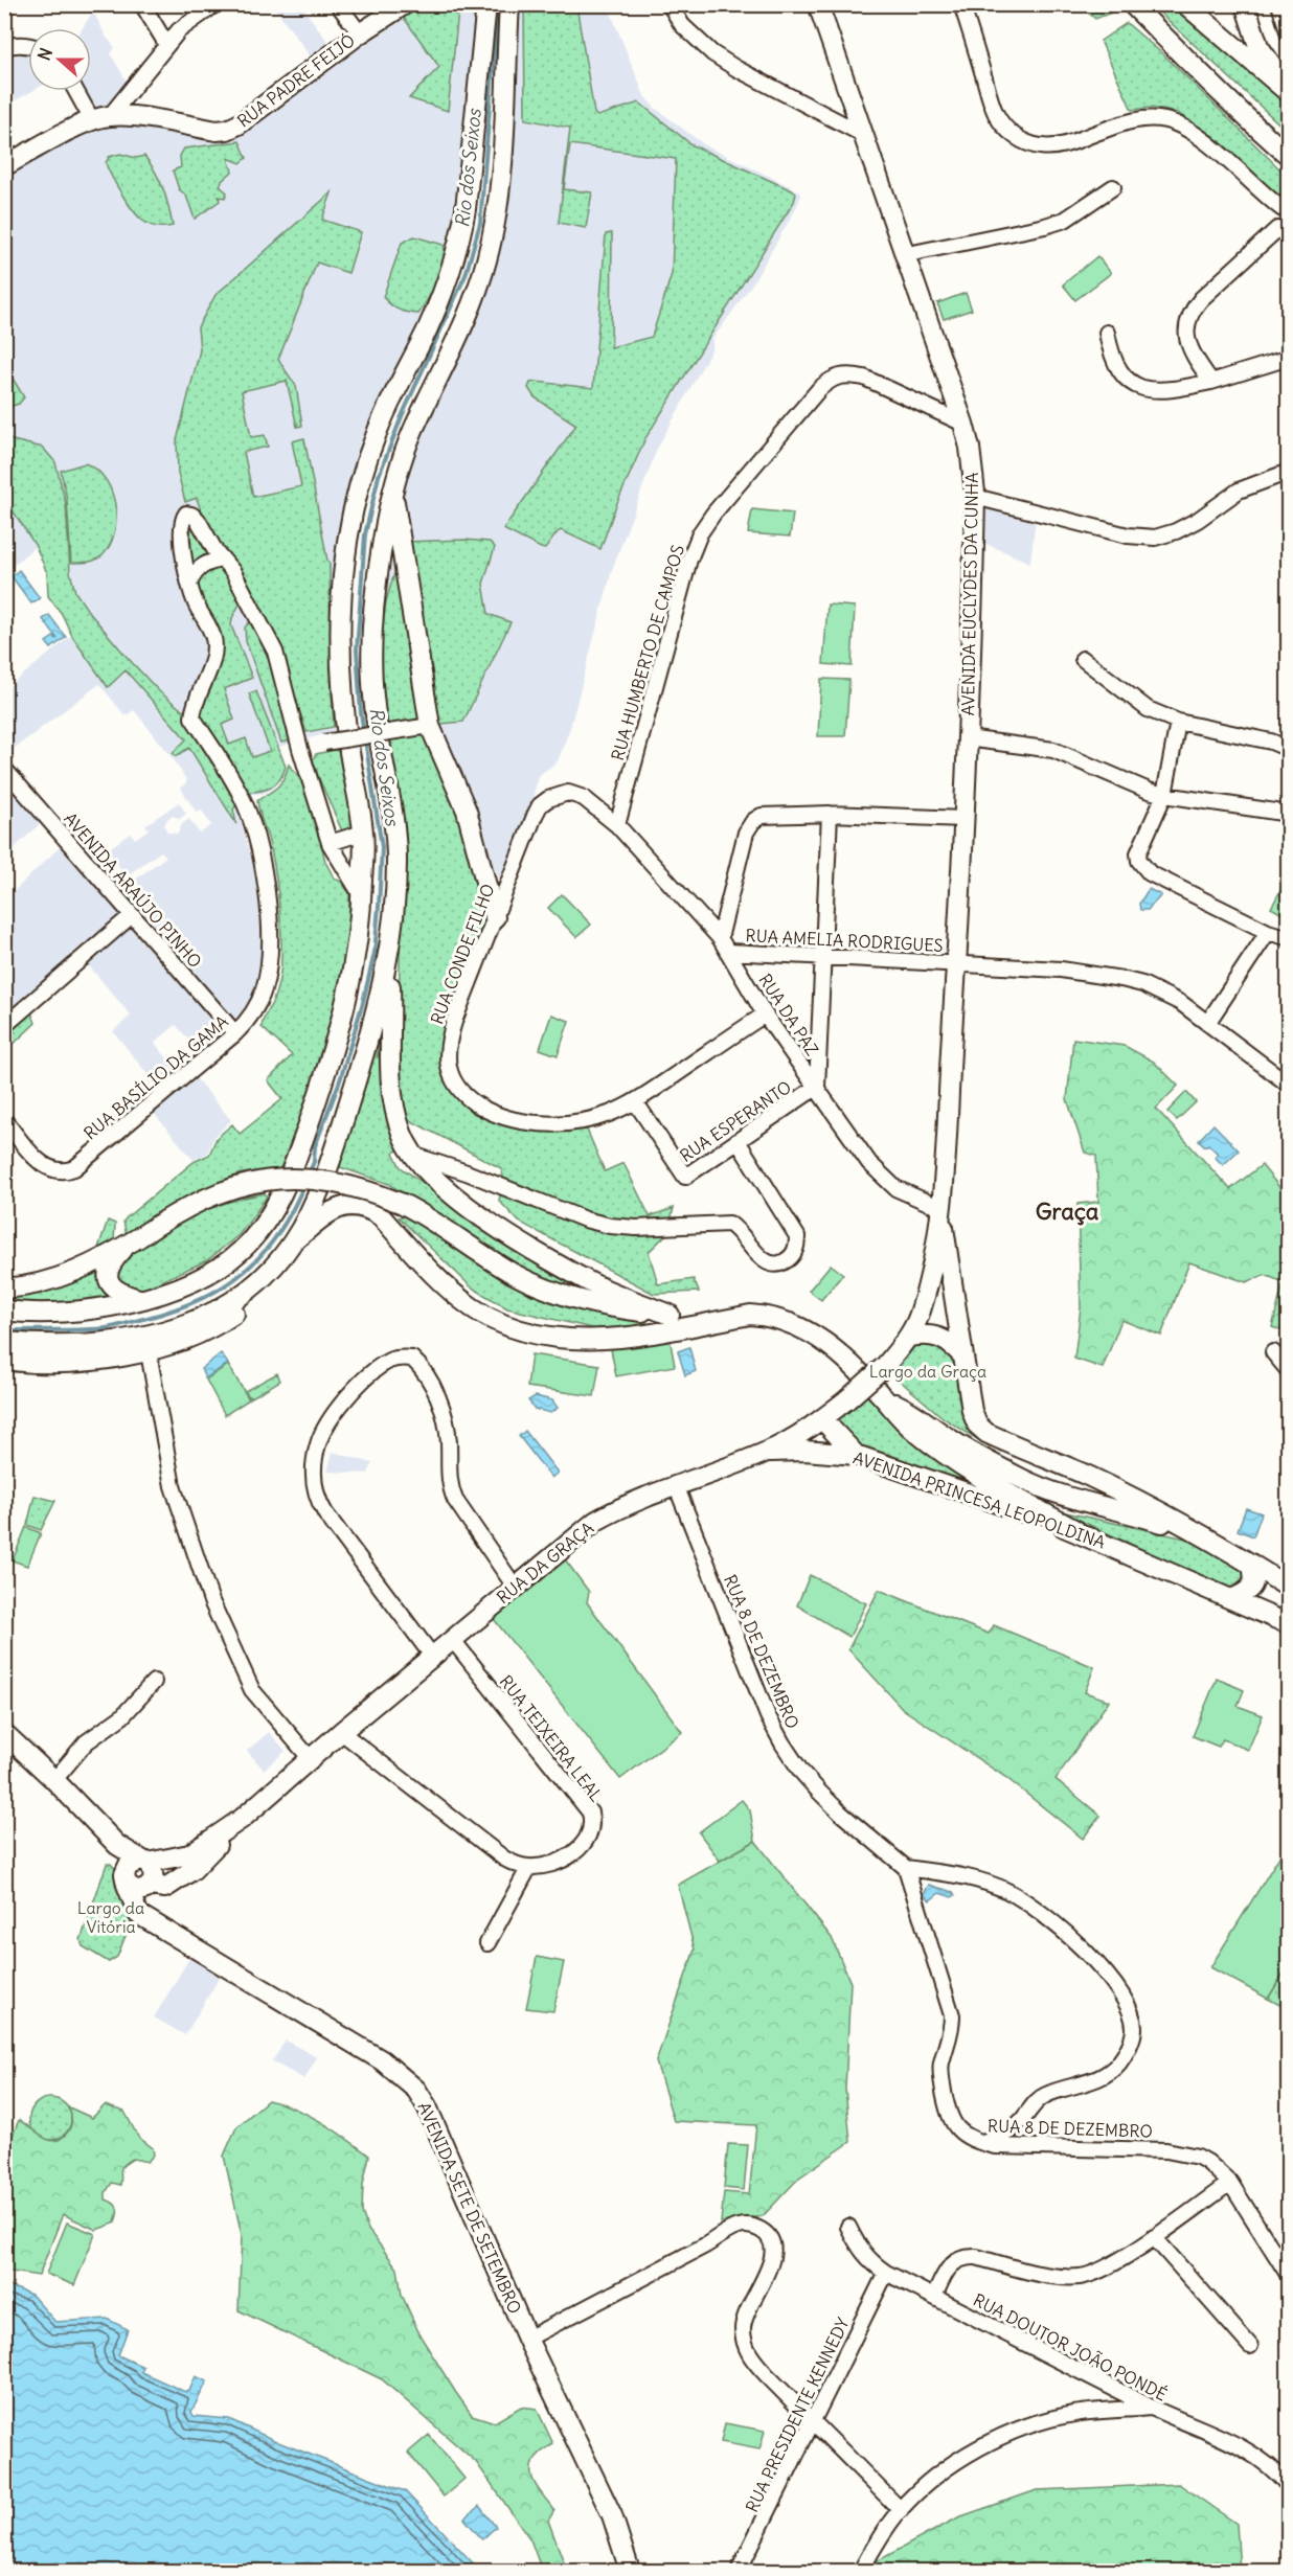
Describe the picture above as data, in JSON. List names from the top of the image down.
{
  "streets": {
    "main road": [
      "RUA PADRE FEIJÓ",
      "AVENIDA EUCLYDES DA CUNHA",
      "AVENIDA PRINCESA LEOPOLDINA",
      "RUA DA GRAÇA",
      "AVENIDA SETE DE SETEMBRO"
    ],
    "street": [
      "RUA HUMBERTO DE CAMPOS",
      "AVENIDA ARAÚJO PINHO",
      "RUA AMELIA RODRIGUES",
      "RUA CONDE FILHO",
      "RUA DA PAZ",
      "RUA BASÍLIO DA GAMA",
      "RUA ESPERANTO",
      "RUA 8 DE DEZEMBRO",
      "RUA TEIXEIRA LEAL",
      "RUA DOUTOR JOÃO PONDÉ",
      "RUA PRESIDENTE KENNEDY"
    ]
  },
  "crossings": [
    ["AVENIDA EUCLYDES DA CUNHA", "RUA HUMBERTO DE CAMPOS"],
    ["AVENIDA EUCLYDES DA CUNHA", "RUA AMELIA RODRIGUES"],
    ["AVENIDA EUCLYDES DA CUNHA", "RUA DA PAZ"],
    ["RUA HUMBERTO DE CAMPOS", "RUA CONDE FILHO"],
    ["RUA HUMBERTO DE CAMPOS", "RUA DA PAZ"],
    ["AVENIDA ARAÚJO PINHO", "RUA BASÍLIO DA GAMA"],
    ["RUA AMELIA RODRIGUES", "RUA DA PAZ"],
    ["RUA CONDE FILHO", "RUA DA PAZ"],
    ["RUA CONDE FILHO", "RUA ESPERANTO"],
    ["RUA DA PAZ", "RUA ESPERANTO"],
    ["AVENIDA PRINCESA LEOPOLDINA", "RUA DA GRAÇA"],
    ["RUA DA GRAÇA", "RUA 8 DE DEZEMBRO"],
    ["RUA DA GRAÇA", "RUA TEIXEIRA LEAL"],
    ["RUA DA GRAÇA", "AVENIDA SETE DE SETEMBRO"],
    ["RUA DOUTOR JOÃO PONDÉ", "RUA PRESIDENTE KENNEDY"]
  ],
  "districts": ["Graça"],
  "water": ["Rio dos Seixos"],
  "parks": ["Largo da Graça", "Largo da Vitória"],
  "north": "left"
}
